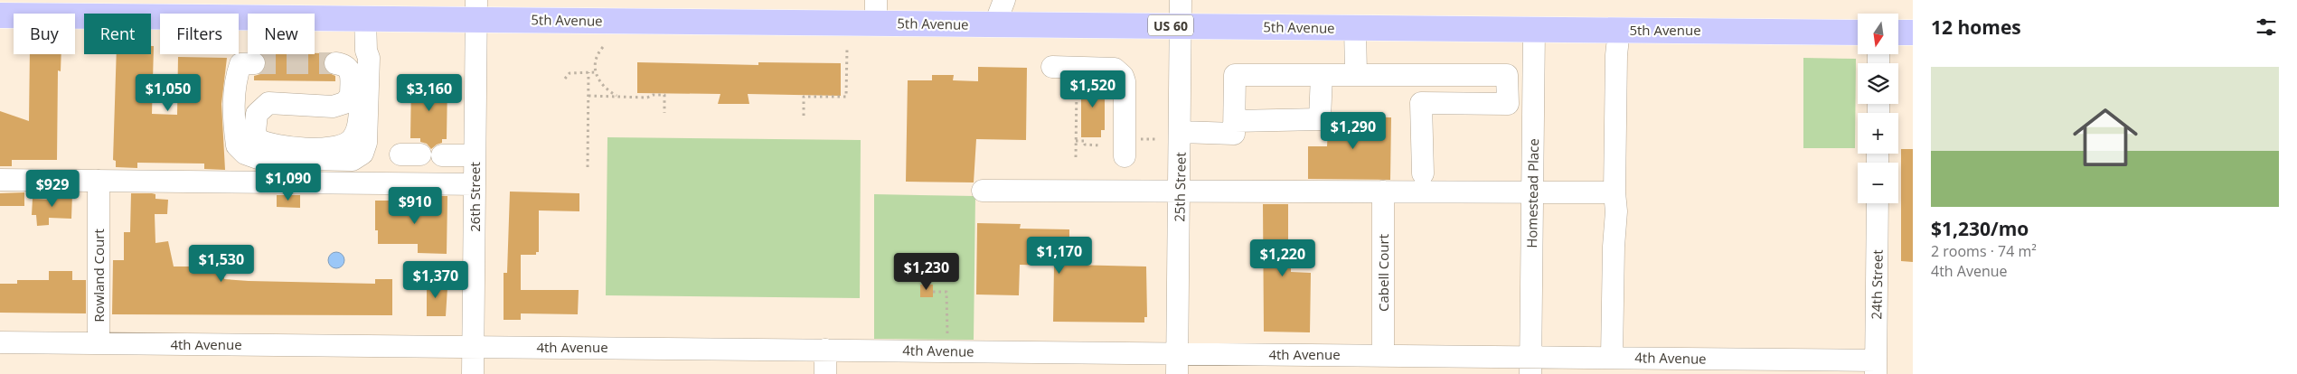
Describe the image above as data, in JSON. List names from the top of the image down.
{
  "streets": {
    "main road": ["5th Avenue", "US 60"],
    "street": [
      "25th Street",
      "Homestead Place",
      "26th Street",
      "Cabell Court",
      "Rowland Court",
      "24th Street",
      "4th Avenue"
    ]
  },
  "crossings": [
    ["5th Avenue", "25th Street"],
    ["5th Avenue", "Homestead Place"],
    ["5th Avenue", "26th Street"],
    ["25th Street", "4th Avenue"],
    ["Homestead Place", "4th Avenue"],
    ["26th Street", "4th Avenue"],
    ["Cabell Court", "4th Avenue"],
    ["Rowland Court", "4th Avenue"],
    ["24th Street", "4th Avenue"]
  ],
  "north": "bottom",
  "page": {
    "heading": "12 homes",
    "map_buttons": ["+", "−"],
    "chip": [
      "Buy",
      "Rent",
      "Filters",
      "New"
    ],
    "list": [
      {
        "name": "$1,230/mo",
        "note": "2 rooms · 74 m² · 4th Avenue"
      }
    ],
    "price": [
      "$1,520",
      "$1,050",
      "$3,160",
      "$1,290",
      "$1,090",
      "$929",
      "$910",
      "$1,170",
      "$1,220",
      "$1,530",
      "$1,230",
      "$1,370"
    ]
  }
}
